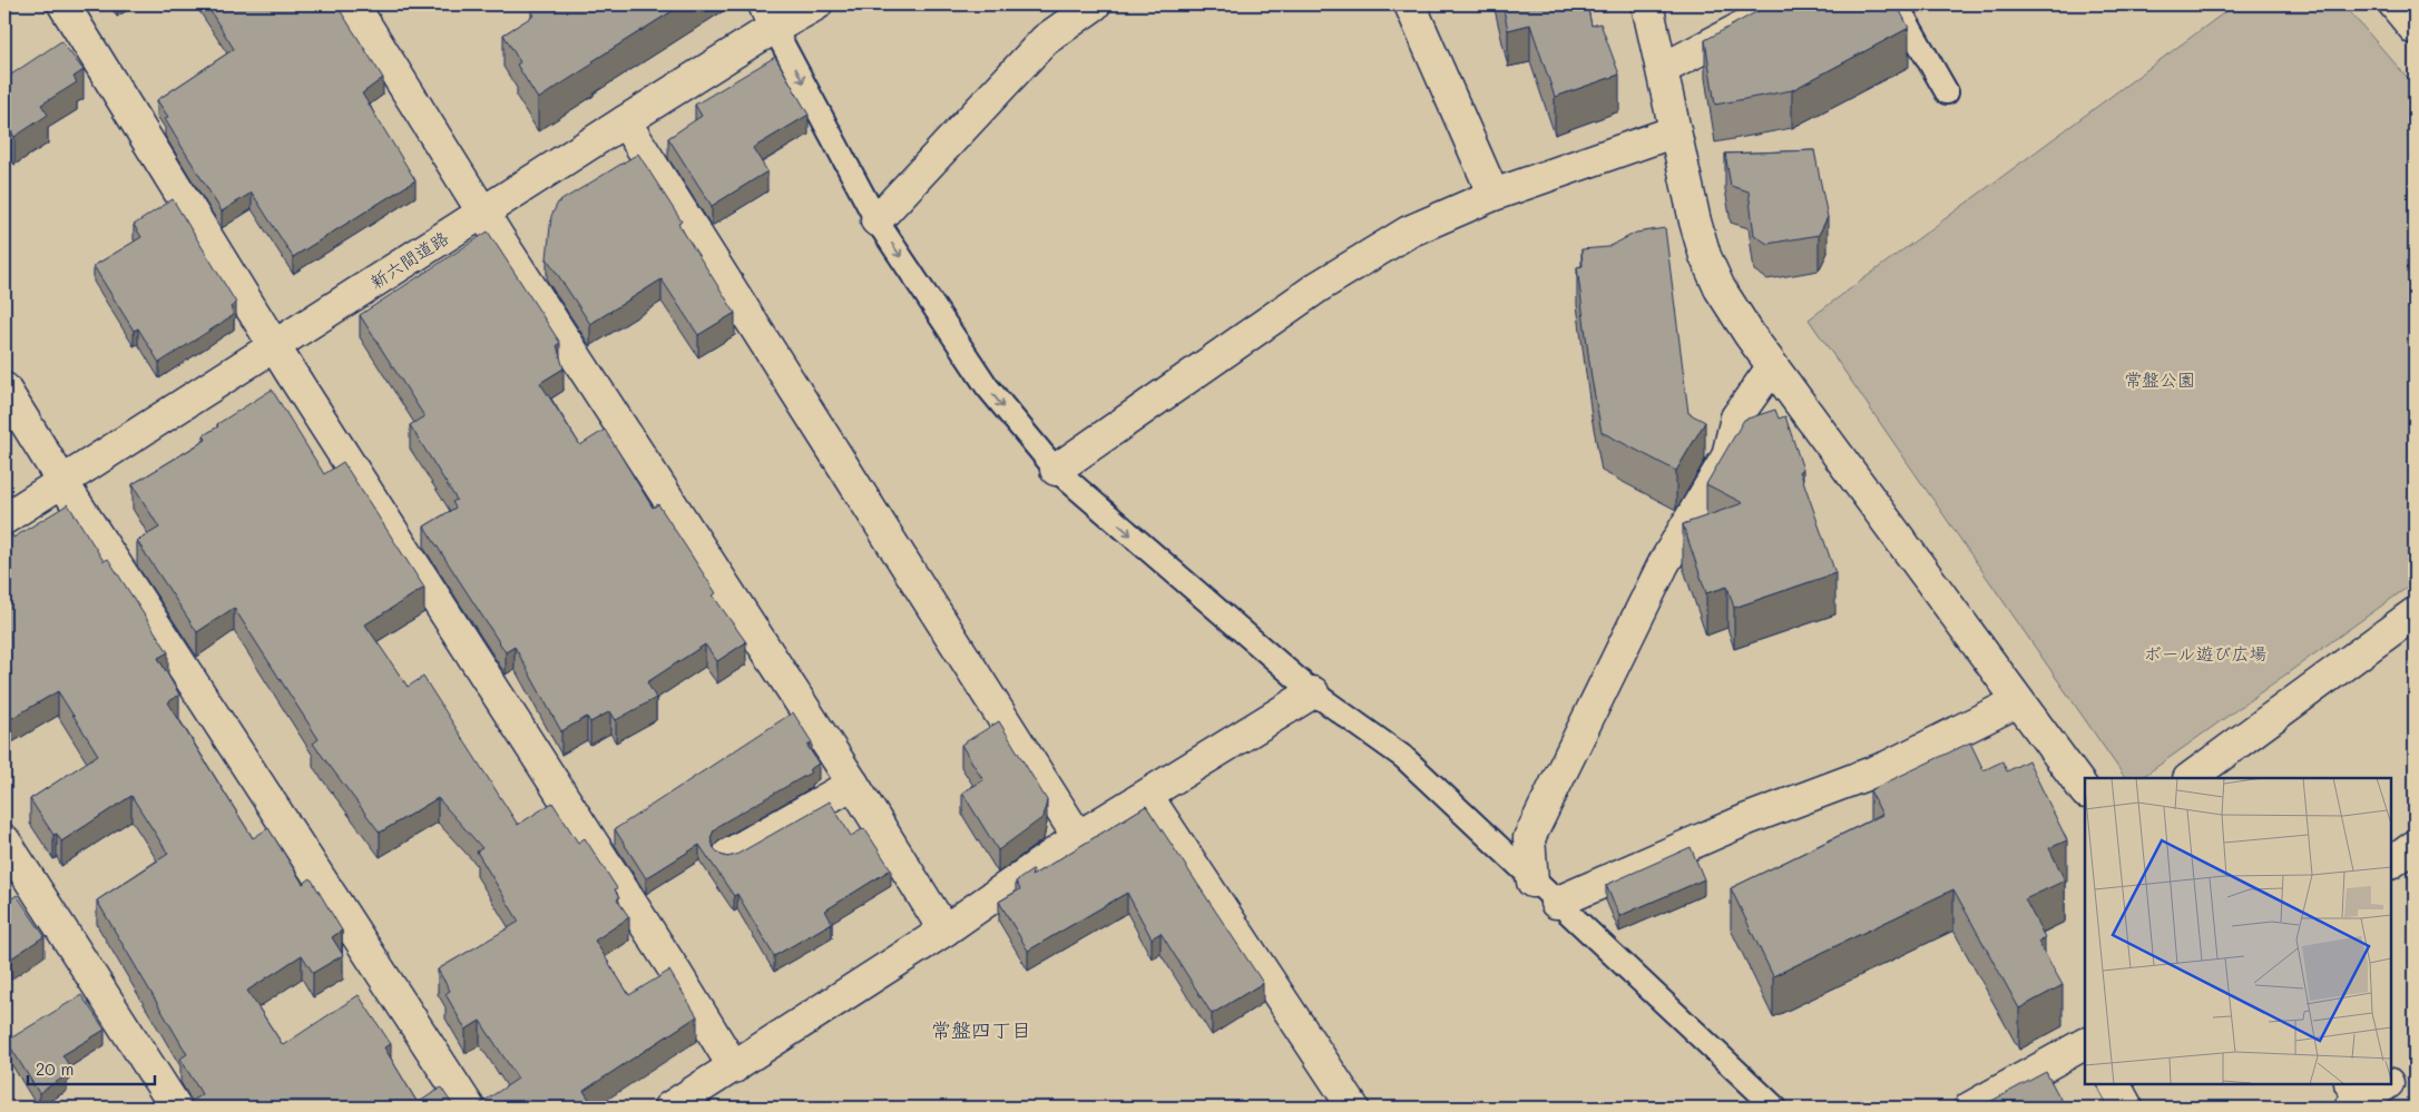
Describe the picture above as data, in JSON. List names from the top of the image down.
{
  "streets": {
    "street": ["新六間道路"]
  },
  "districts": ["常盤四丁目"],
  "parks": ["常盤公園", "ボール遊び広場"],
  "scale_bar": "20 m"
}
